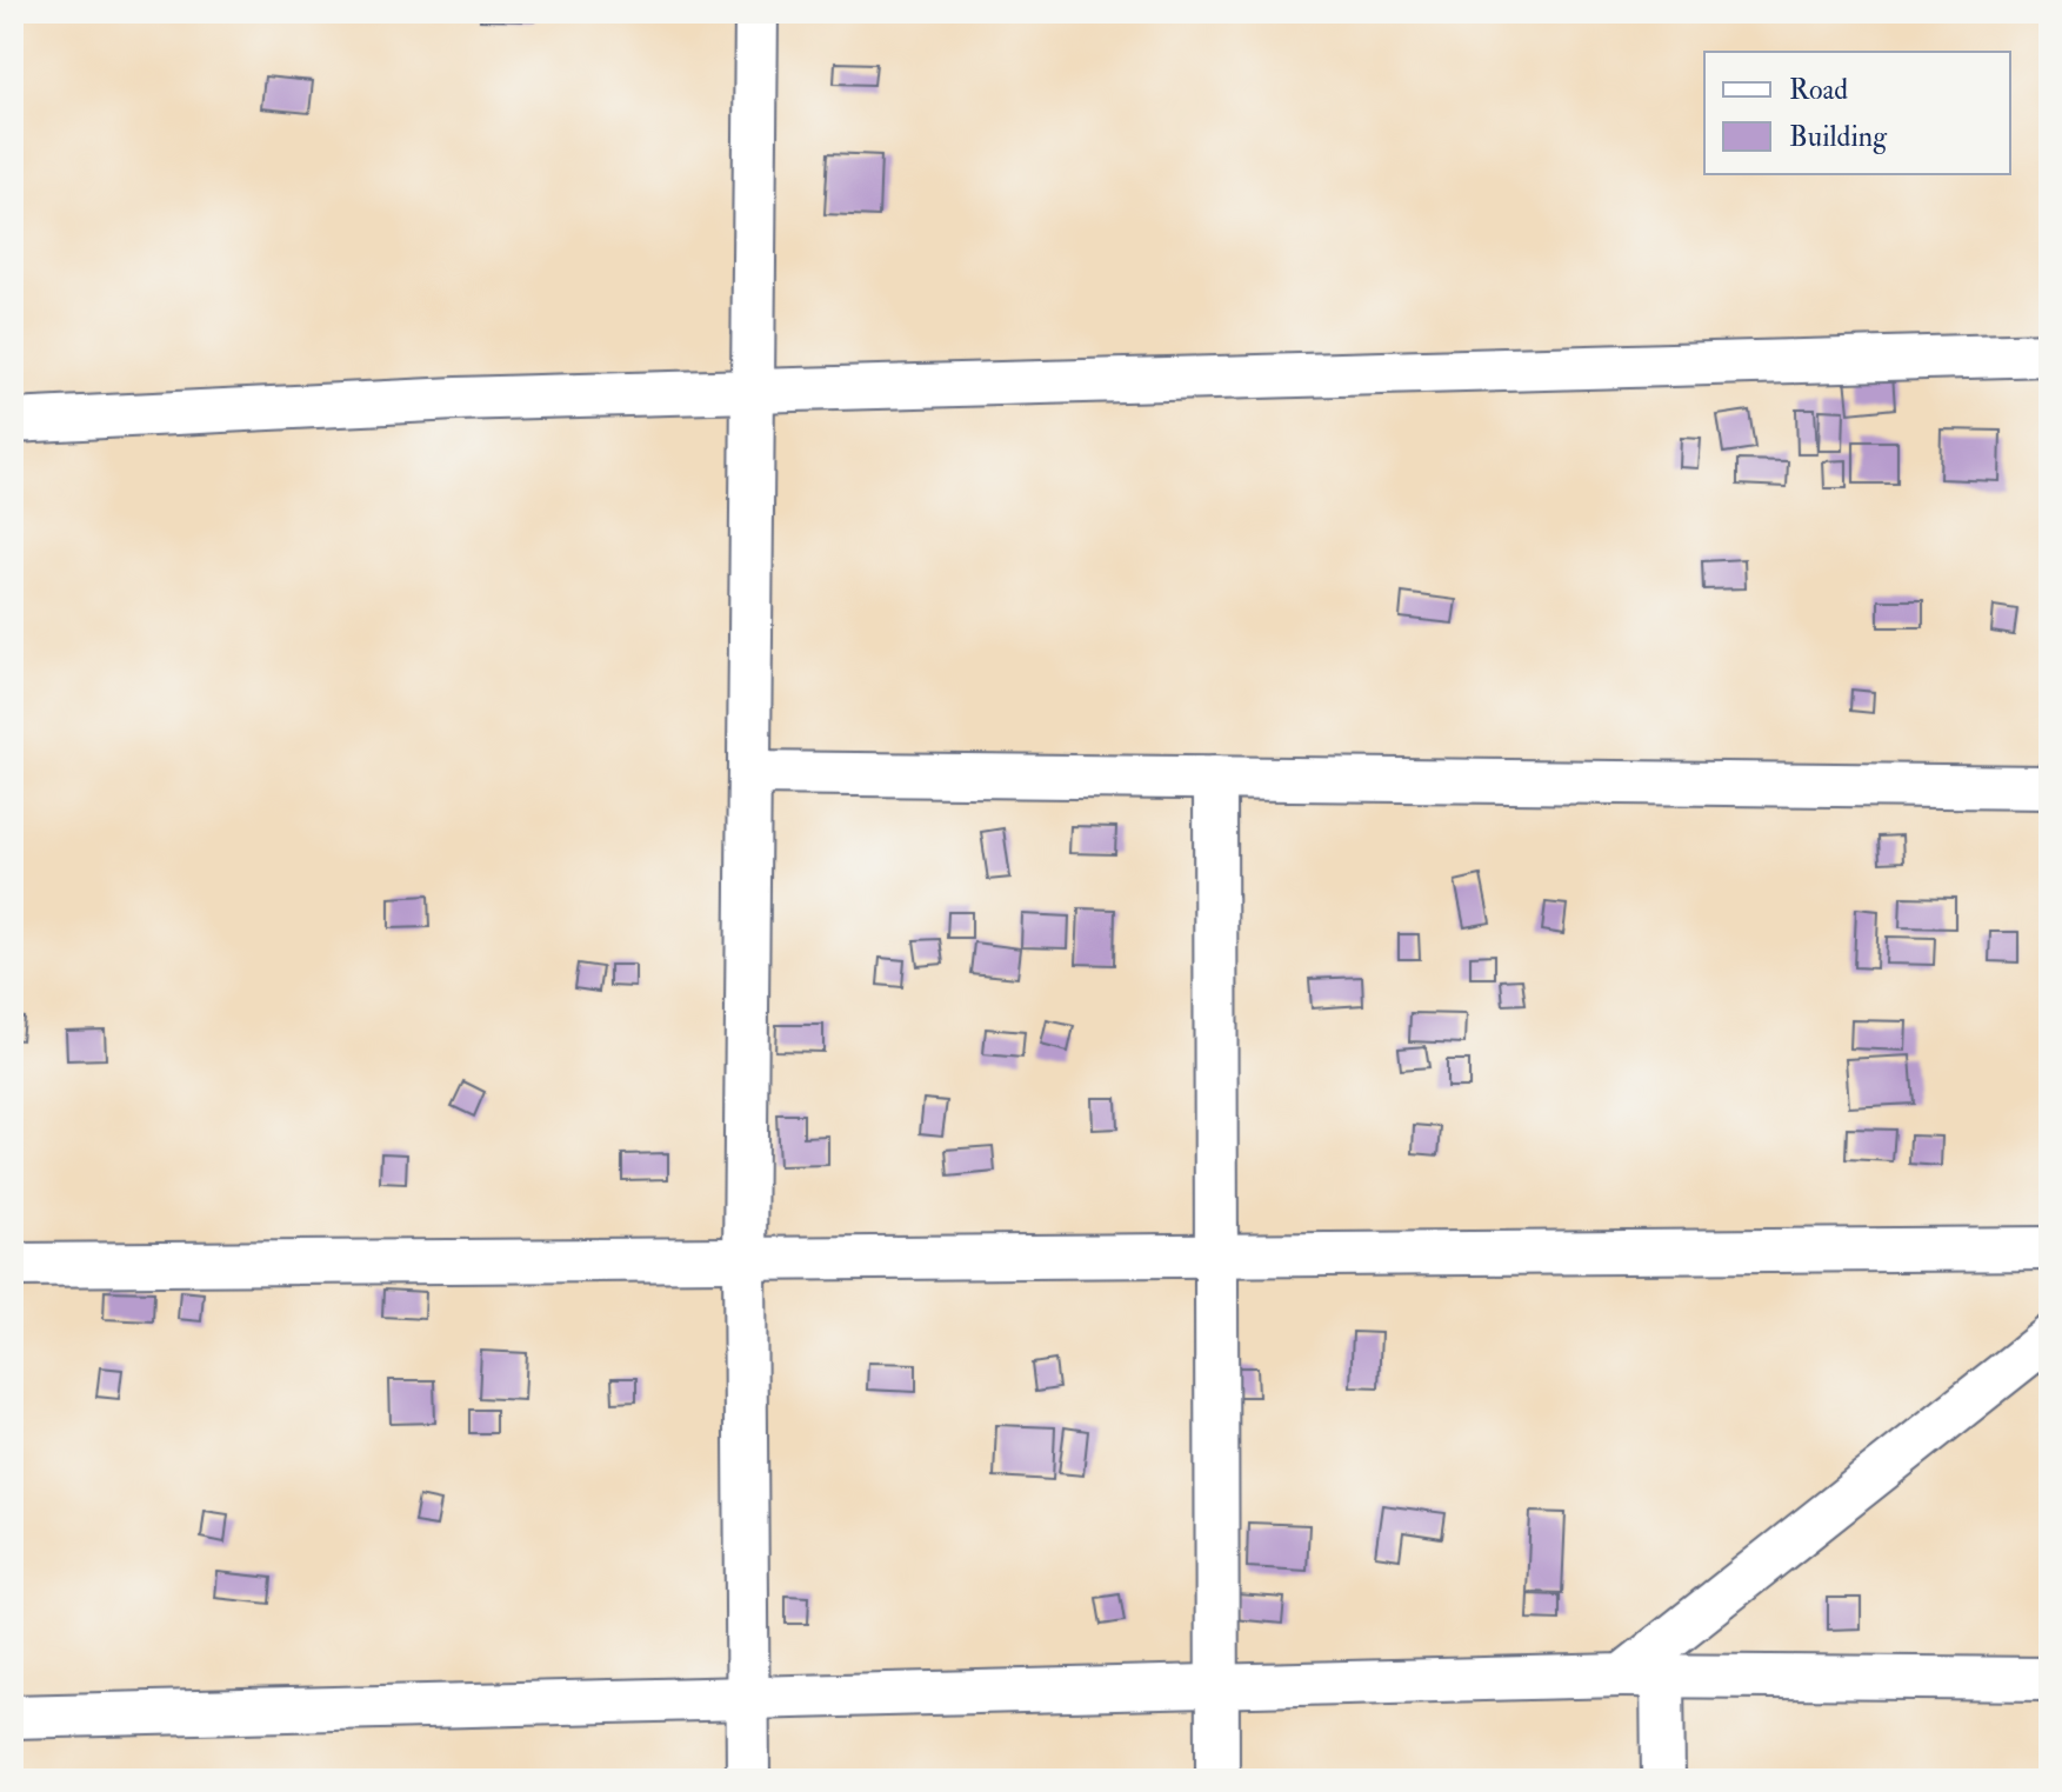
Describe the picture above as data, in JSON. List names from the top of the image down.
{
  "legend": ["Road", "Building"]
}
